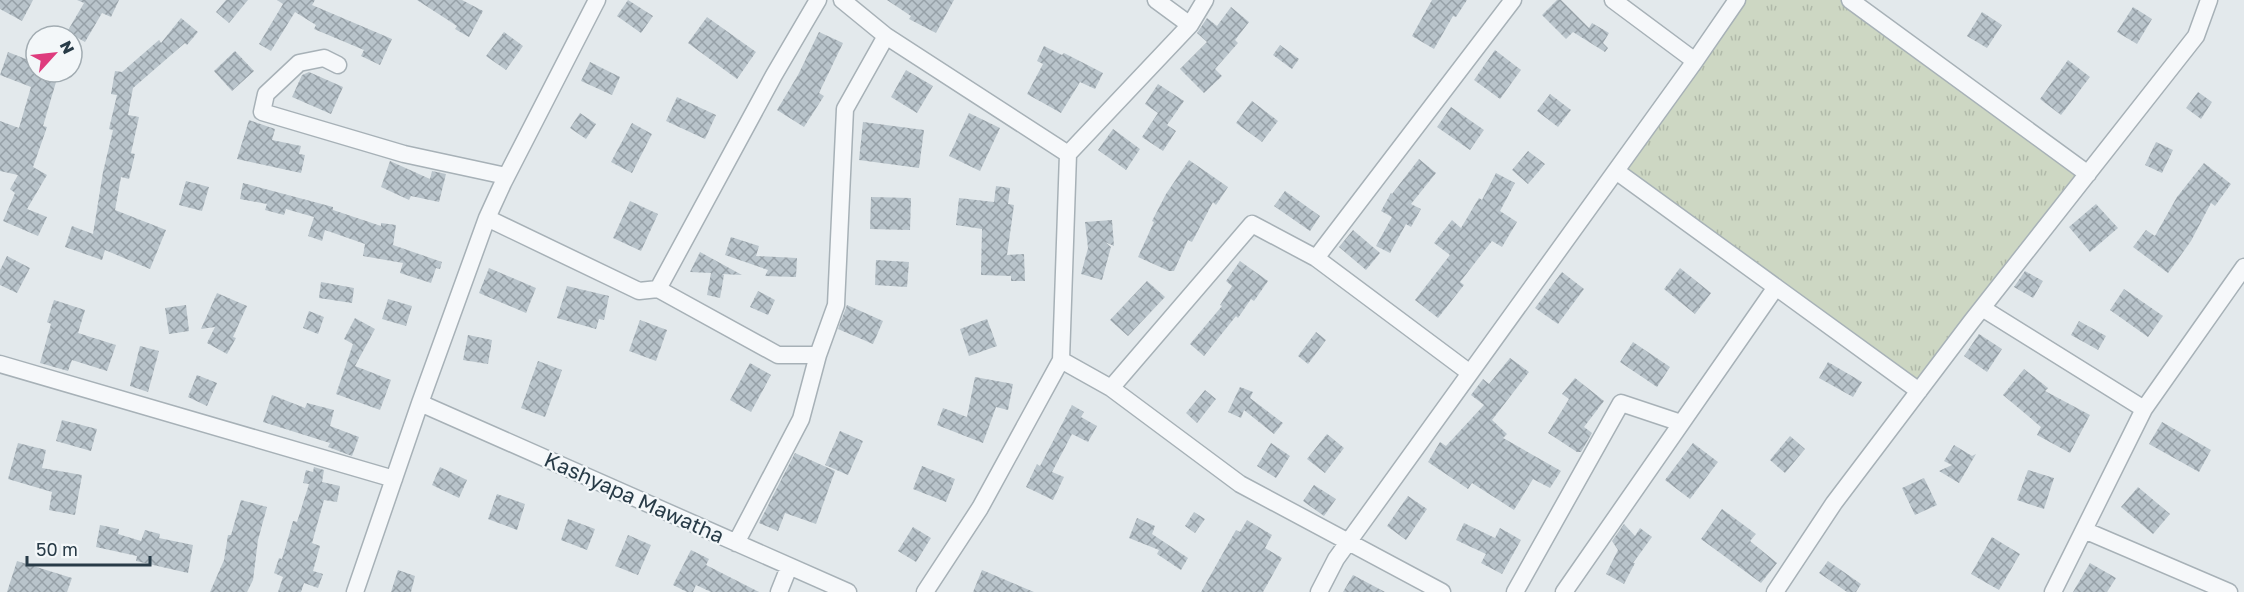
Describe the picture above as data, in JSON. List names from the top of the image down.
{
  "streets": {
    "street": ["Kashyapa Mawatha"]
  },
  "scale_bar": "50 m",
  "north": "top right"
}
